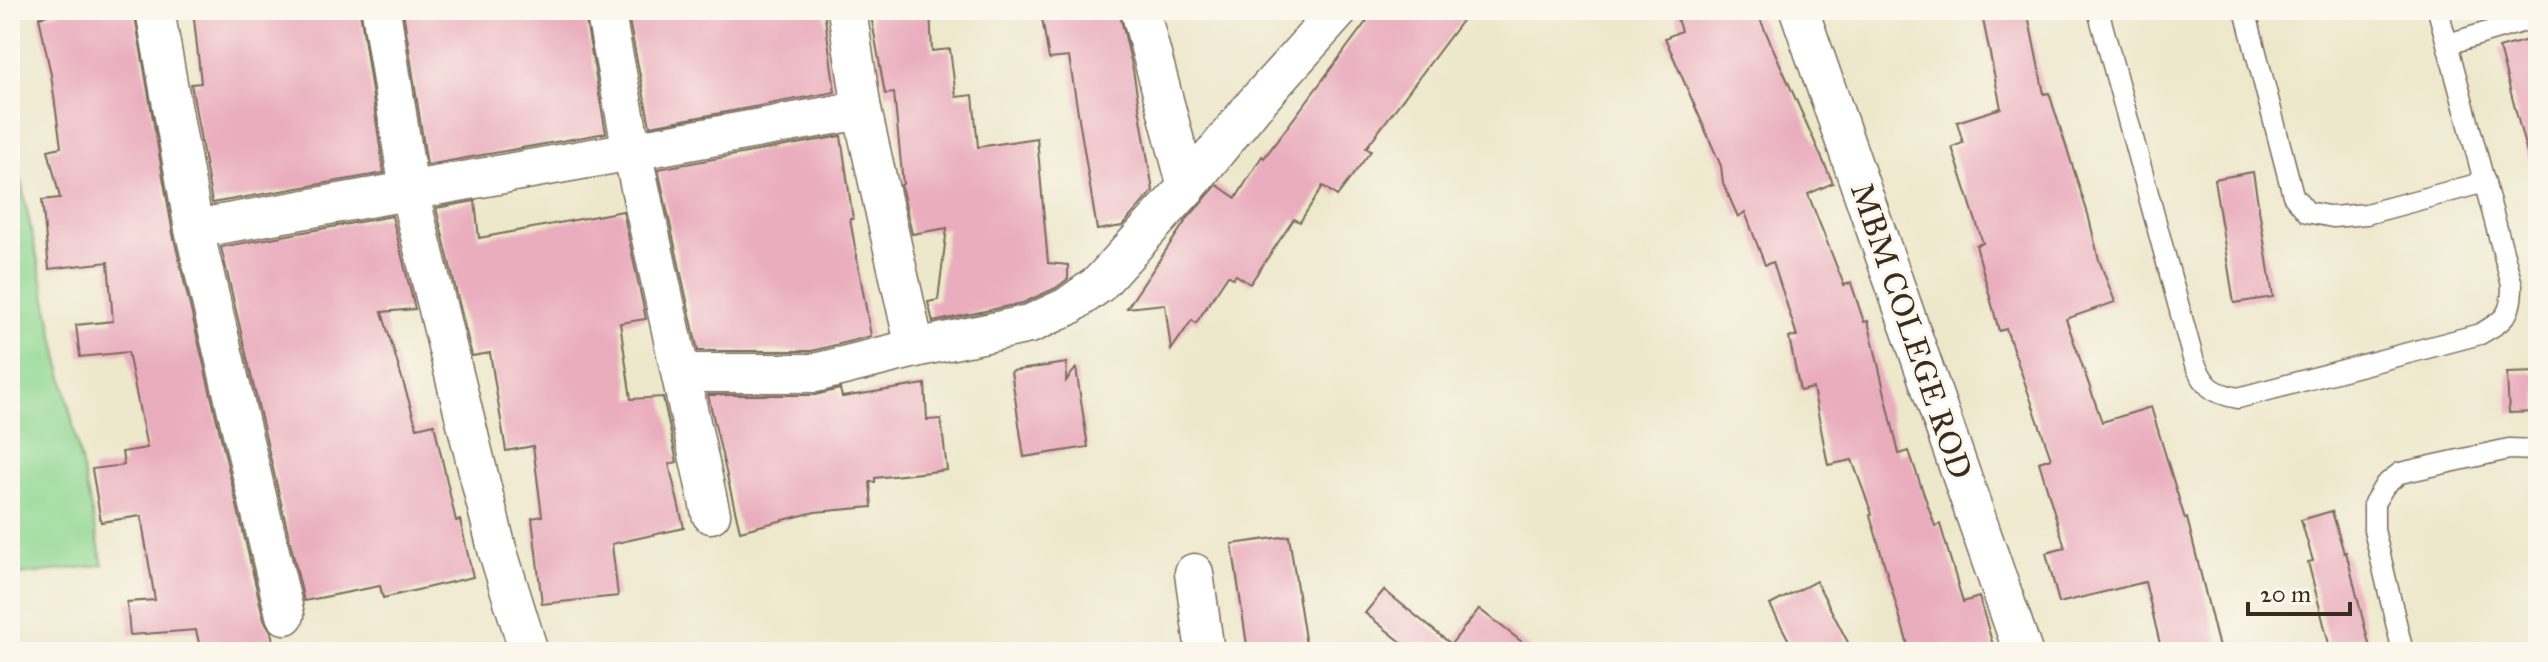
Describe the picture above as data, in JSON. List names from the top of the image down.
{
  "streets": {
    "street": ["MBM COLEGE ROD"]
  },
  "scale_bar": "20 m"
}
